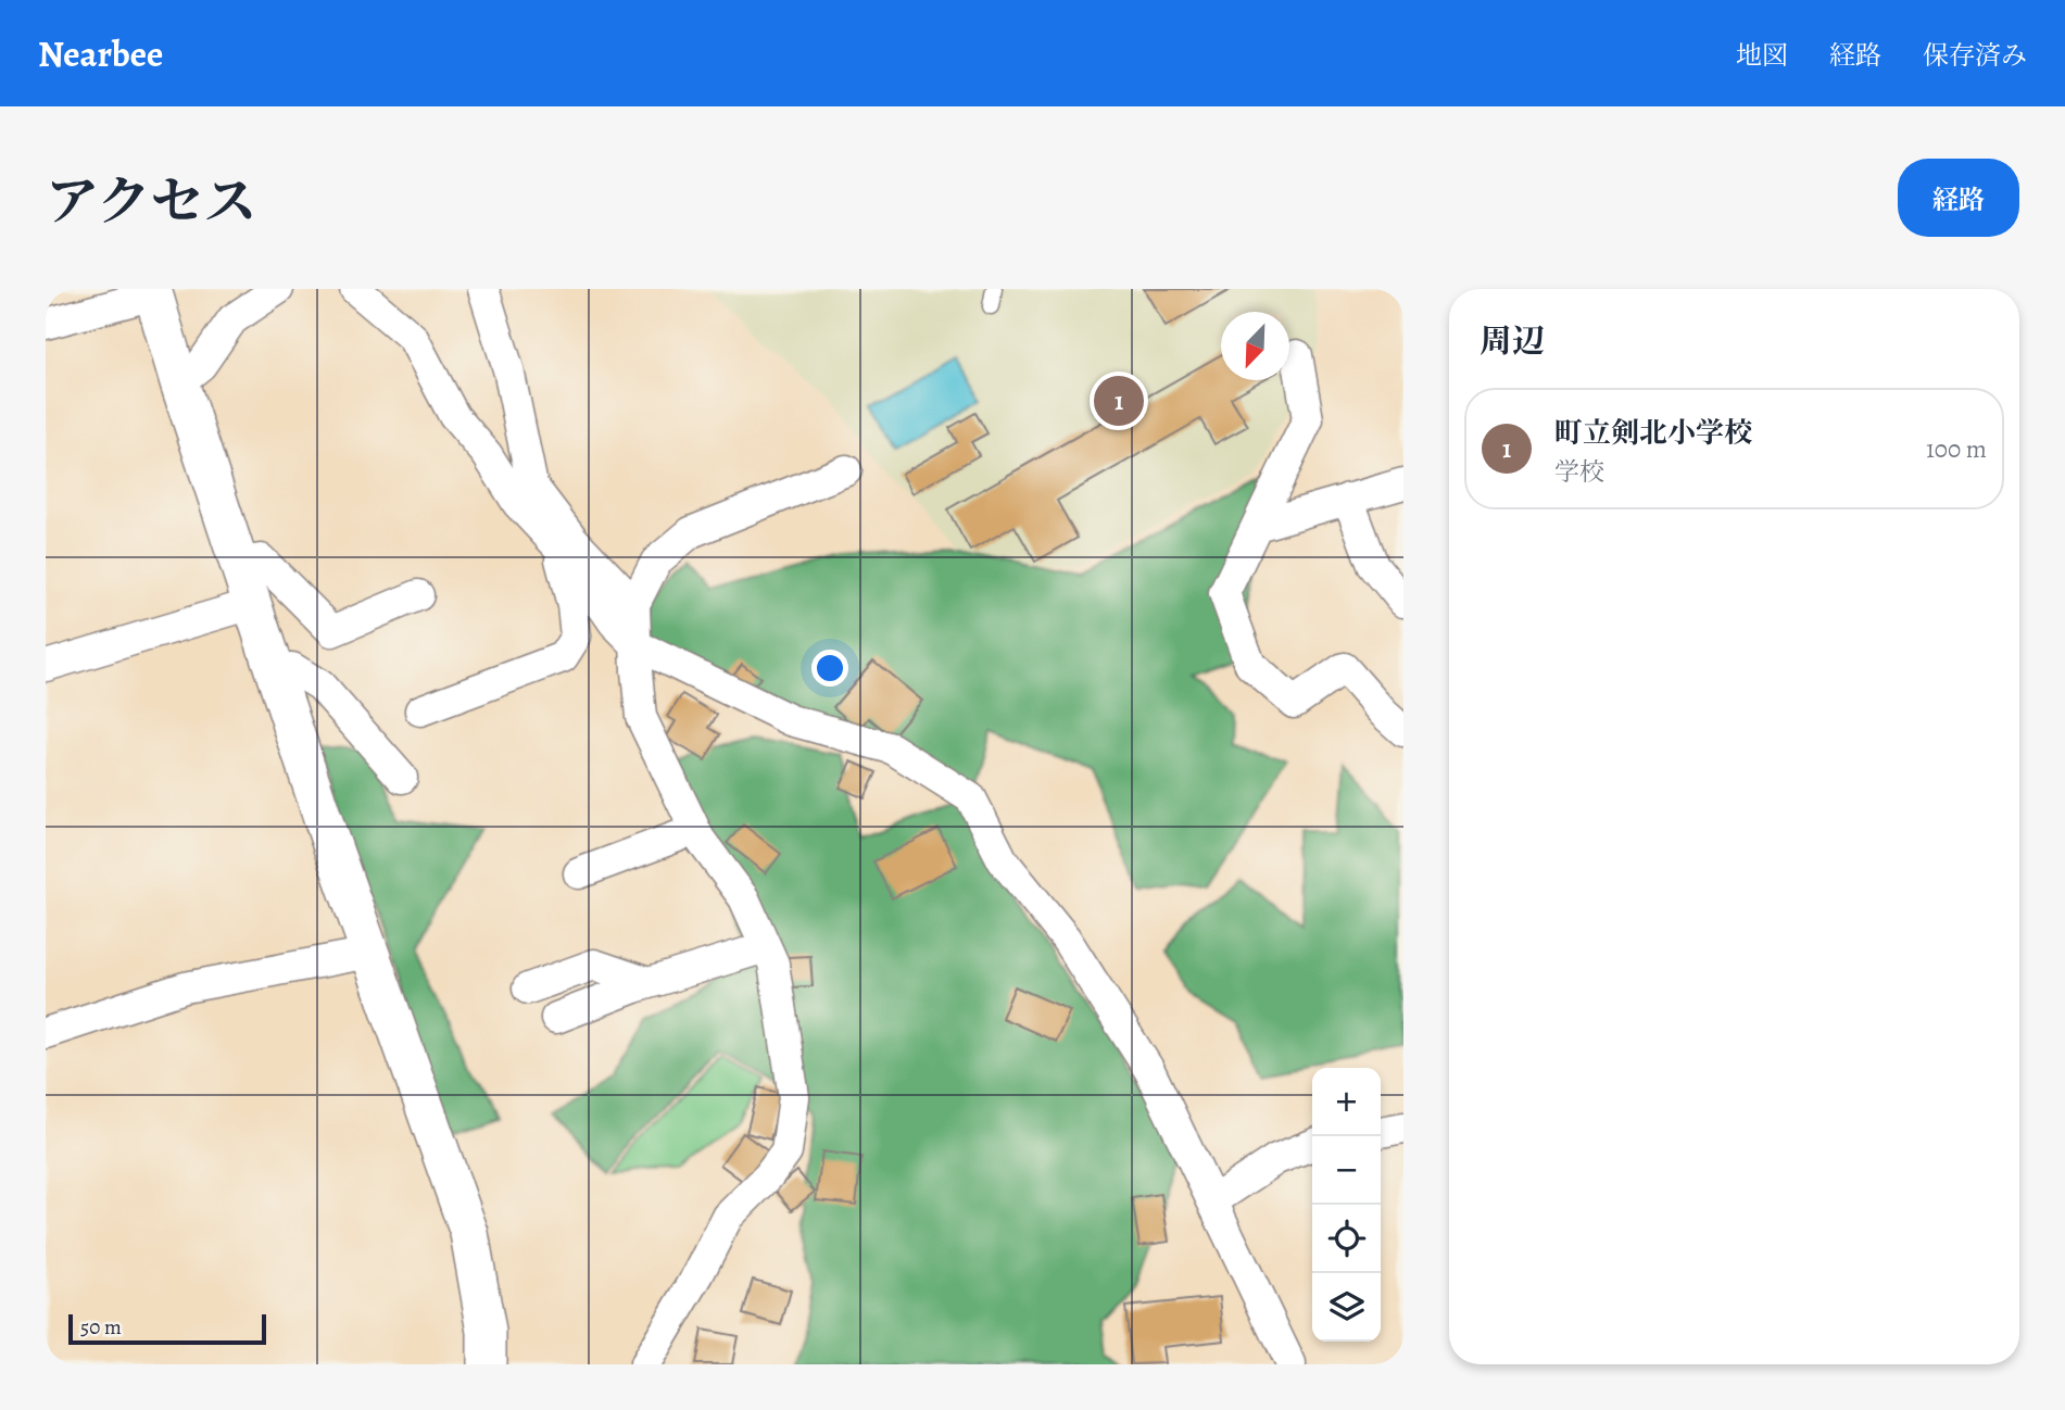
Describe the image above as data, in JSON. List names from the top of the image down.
{
  "scale_bar": "50 m",
  "north": "bottom left",
  "page": {
    "header": "Nearbee",
    "nav": ["地図", "経路", "保存済み"],
    "title": "アクセス",
    "buttons": "経路",
    "heading": "周辺",
    "pins": "1",
    "list": [
      {
        "mark": "1",
        "name": "町立剣北小学校",
        "note": "学校",
        "value": "100 m"
      }
    ],
    "map_buttons": ["+", "−"],
    "scale": "50 m"
  }
}
